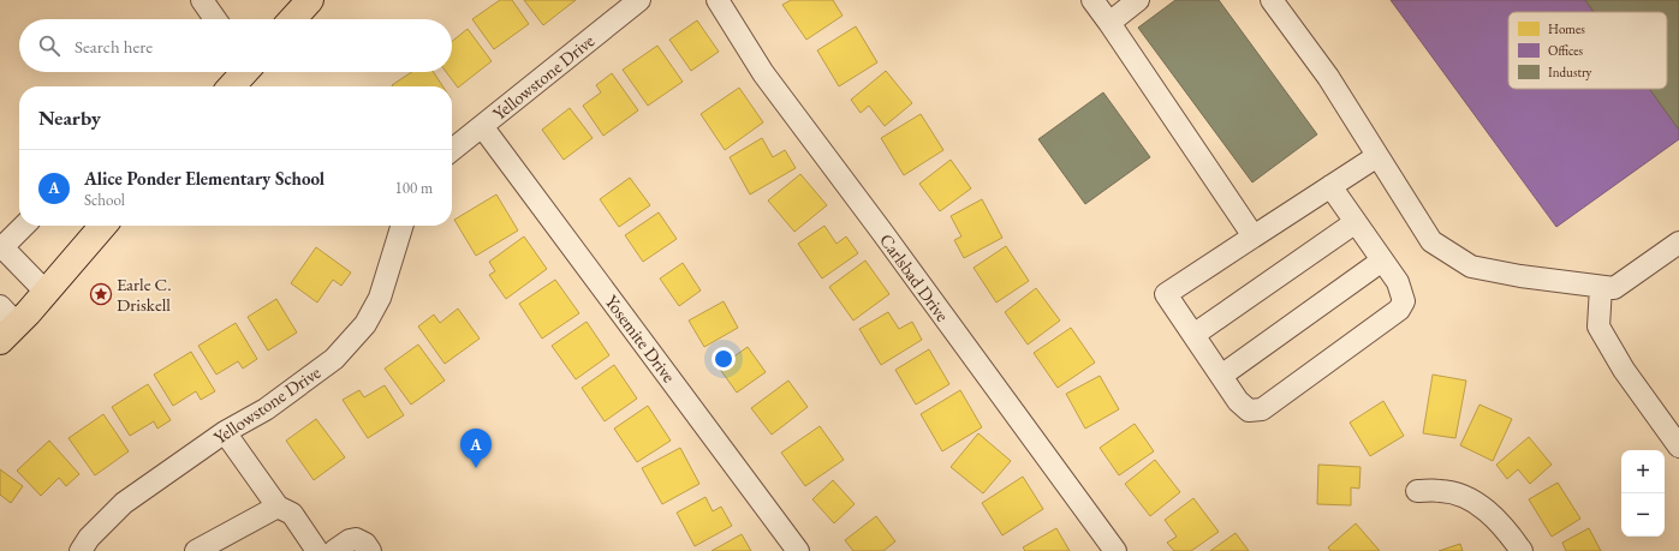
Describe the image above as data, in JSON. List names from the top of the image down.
{
  "streets": {
    "street": ["Yellowstone Drive", "Carlsbad Drive", "Yosemite Drive"]
  },
  "crossings": [
    ["Yellowstone Drive", "Yosemite Drive"]
  ],
  "places": {
    "place": ["Earle C. Driskell"]
  },
  "legend": ["Homes", "Offices", "Industry"],
  "page": {
    "search": "Search here",
    "heading": "Nearby",
    "list": [
      {
        "mark": "A",
        "name": "Alice Ponder Elementary School",
        "note": "School",
        "value": "100 m"
      }
    ],
    "pins": "A",
    "map_buttons": ["+", "−"]
  }
}
